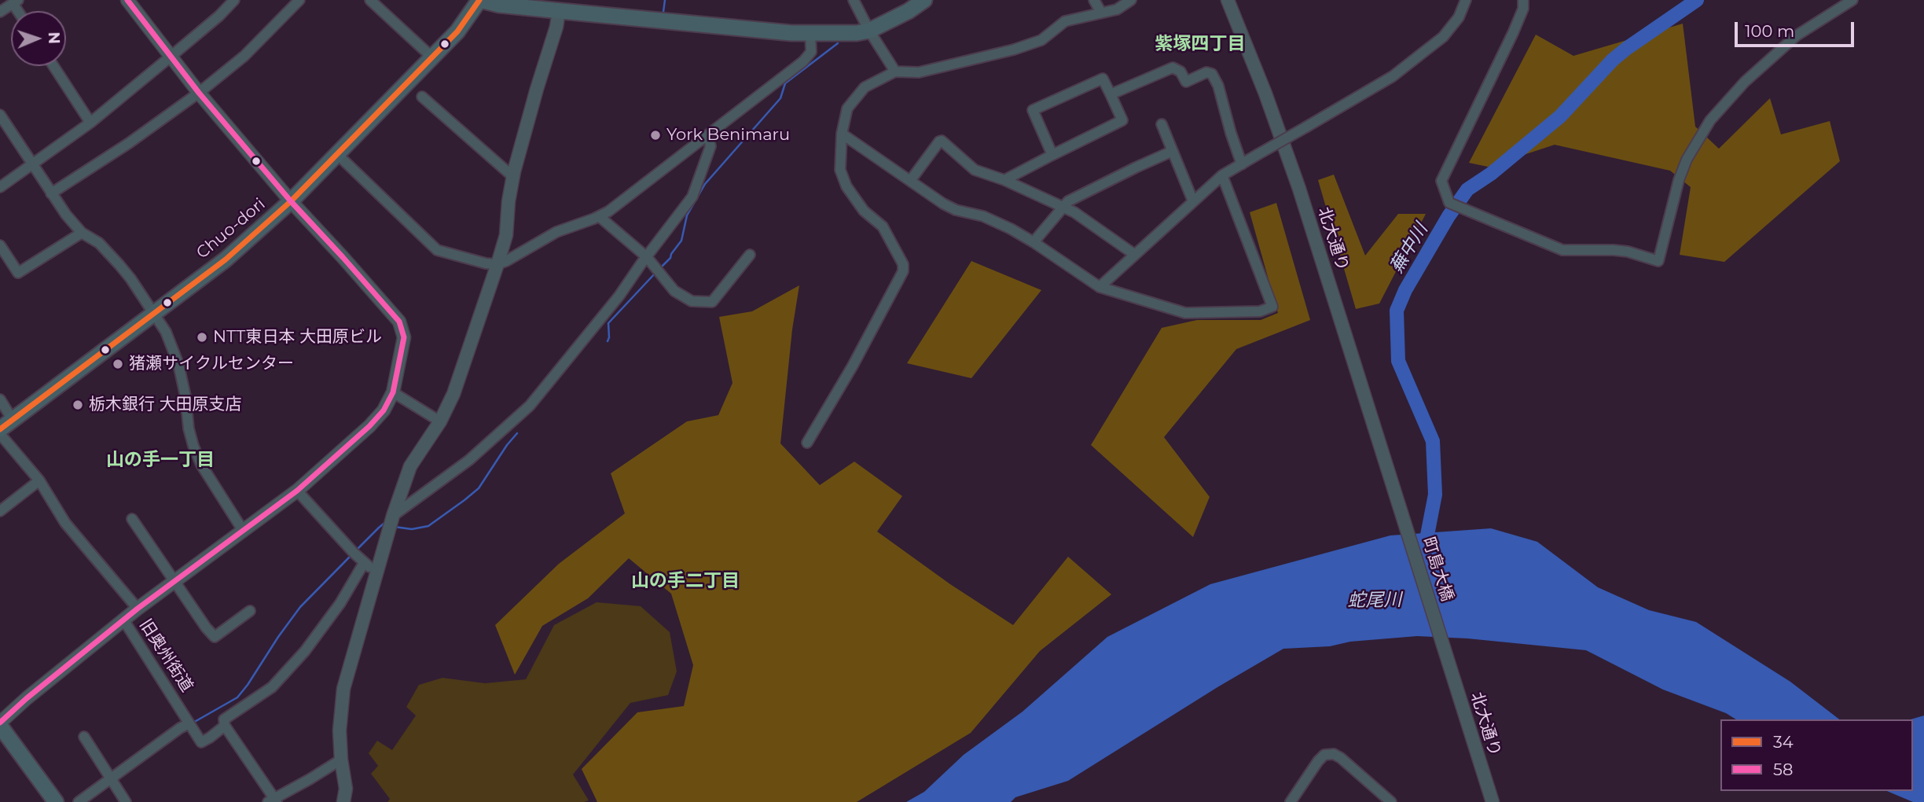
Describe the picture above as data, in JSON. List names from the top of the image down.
{
  "streets": {
    "main road": ["Chuo-dori"],
    "street": ["北大通り", "町島大橋", "旧奥州街道"]
  },
  "crossings": [
    ["北大通り", "町島大橋"]
  ],
  "districts": ["紫塚四丁目", "山の手一丁目", "山の手二丁目"],
  "water": ["蕪中川", "蛇尾川"],
  "places": [
    "York Benimaru",
    "NTT東日本 大田原ビル",
    "猪瀬サイクルセンター",
    "栃木銀行 大田原支店"
  ],
  "lines": ["transit line 34", "transit line 58"],
  "legend": ["34", "58"],
  "scale_bar": "100 m",
  "north": "right"
}
